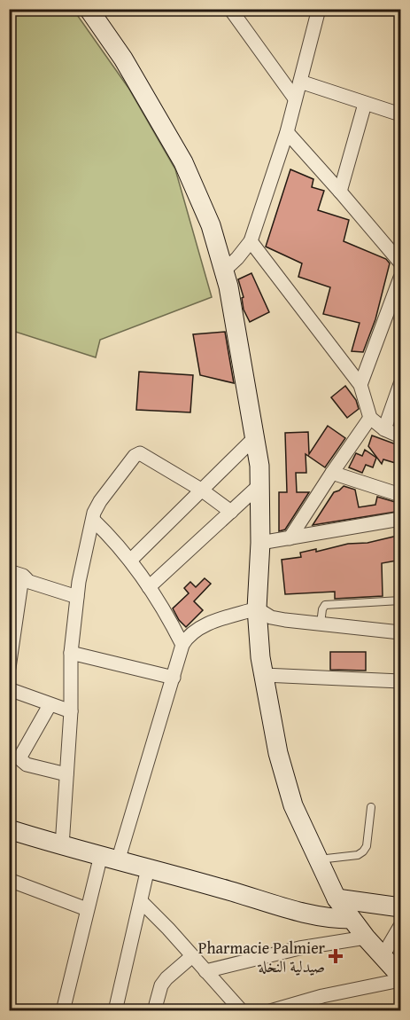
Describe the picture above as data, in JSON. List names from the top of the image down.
{
  "places": {
    "health": ["Pharmacie Palmier صيدلية النخلة"]
  }
}
